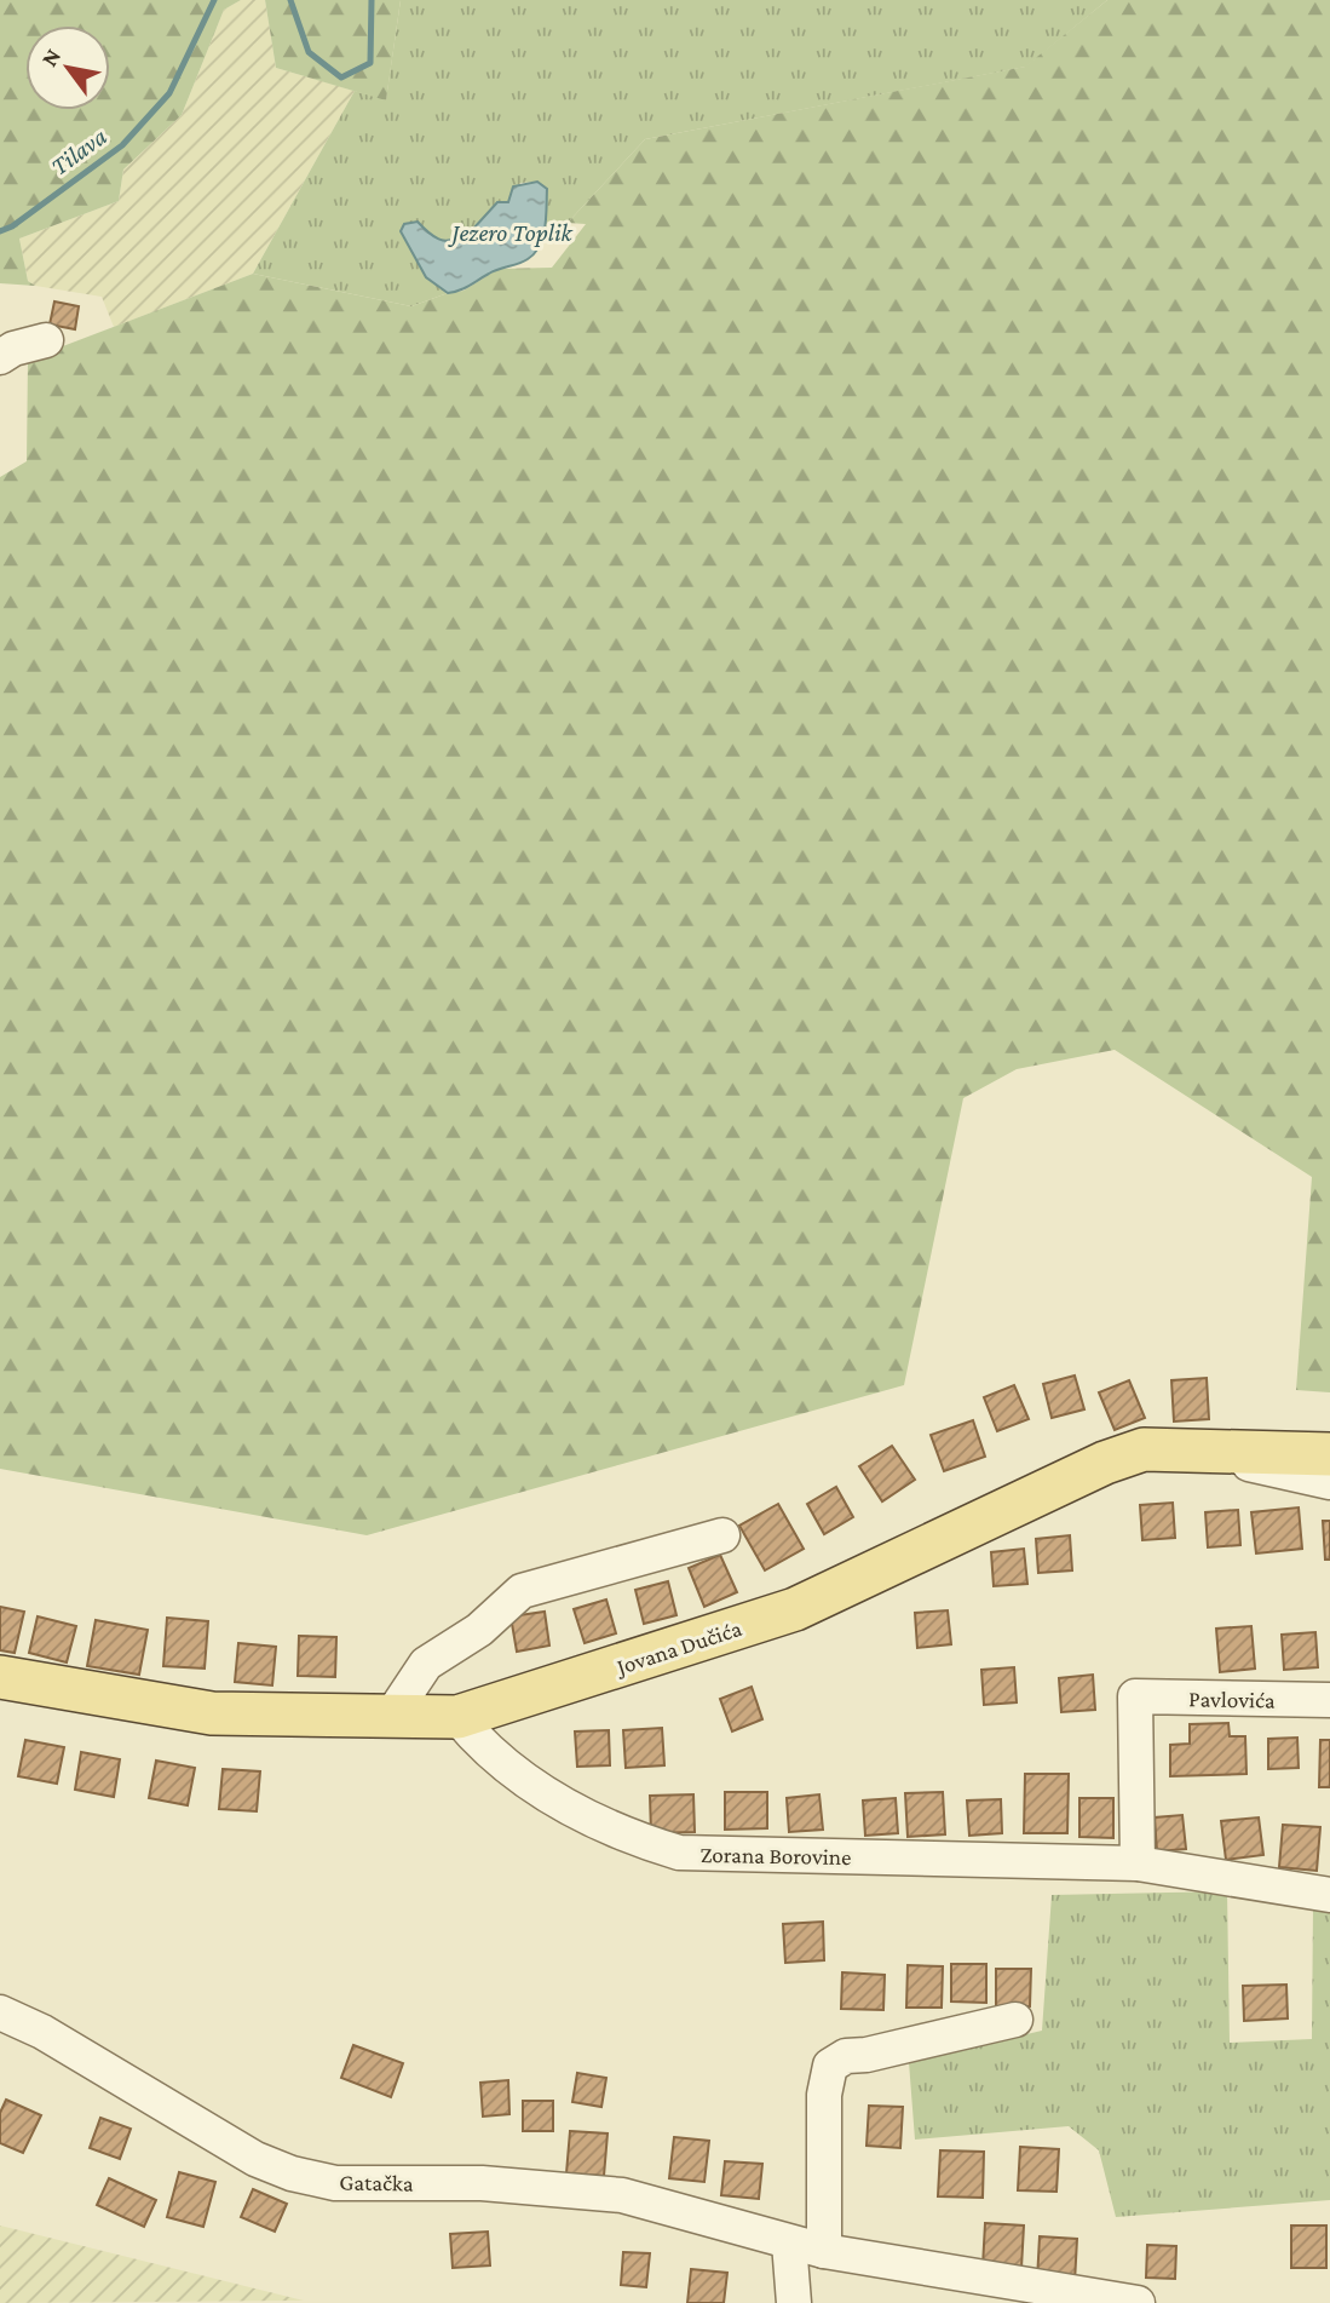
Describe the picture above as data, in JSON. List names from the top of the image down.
{
  "streets": {
    "main road": ["Jovana Dučića"],
    "street": ["Pavlovića", "Zorana Borovine", "Gatačka"]
  },
  "crossings": [
    ["Jovana Dučića", "Zorana Borovine"],
    ["Pavlovića", "Zorana Borovine"]
  ],
  "water": ["Tilava", "Jezero Toplik"],
  "north": "top left"
}
